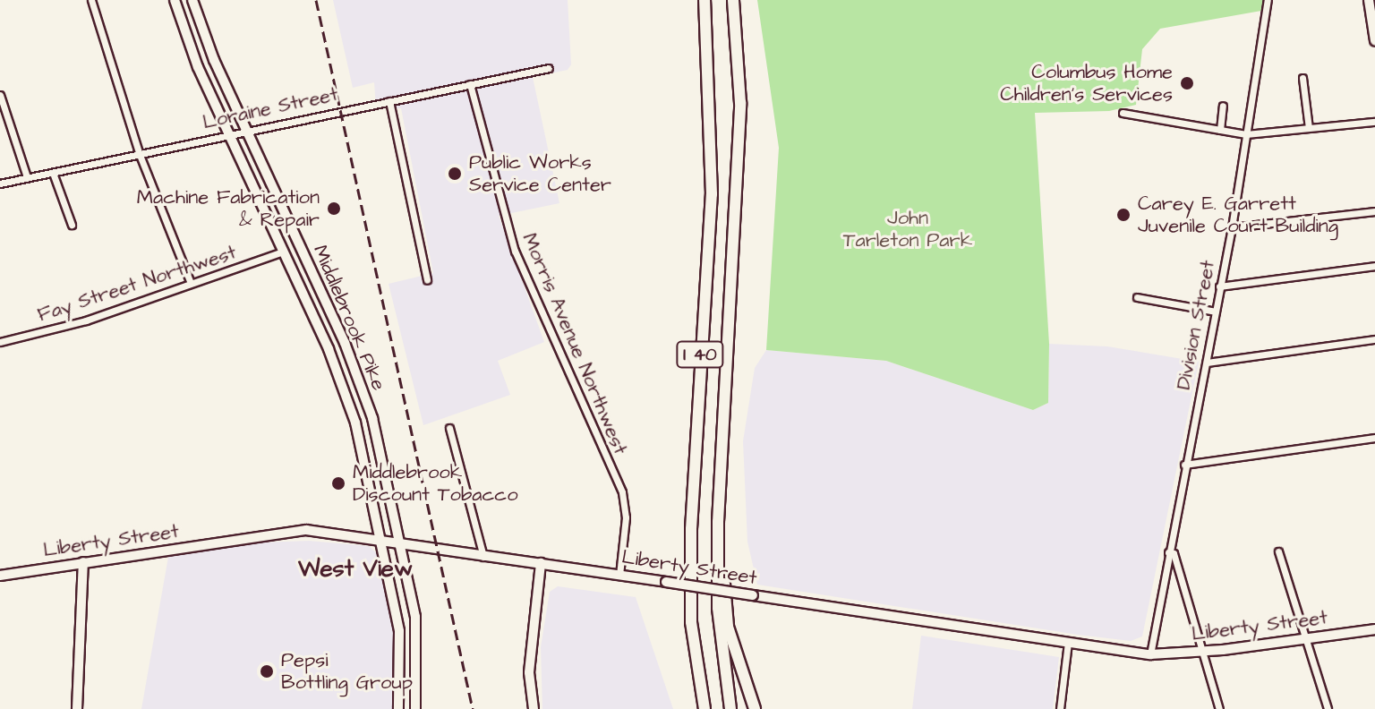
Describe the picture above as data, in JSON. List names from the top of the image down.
{
  "streets": {
    "highway": ["I 40"],
    "main road": ["Middlebrook Pike", "Liberty Street"],
    "street": [
      "Loraine Street",
      "Fay Street Northwest",
      "Division Street",
      "Morris Avenue Northwest"
    ]
  },
  "crossings": [
    ["Loraine Street", "Middlebrook Pike"],
    ["Loraine Street", "Morris Avenue Northwest"],
    ["Fay Street Northwest", "Middlebrook Pike"],
    ["Middlebrook Pike", "Liberty Street"],
    ["Division Street", "Liberty Street"],
    ["Morris Avenue Northwest", "Liberty Street"]
  ],
  "districts": ["West View"],
  "parks": ["John Tarleton Park"],
  "places": [
    "Columbus Home Children's Services",
    "Public Works Service Center",
    "Machine Fabrication & Repair",
    "Carey E. Garrett Juvenile Court Building",
    "Middlebrook Discount Tobacco",
    "Pepsi Bottling Group"
  ]
}
